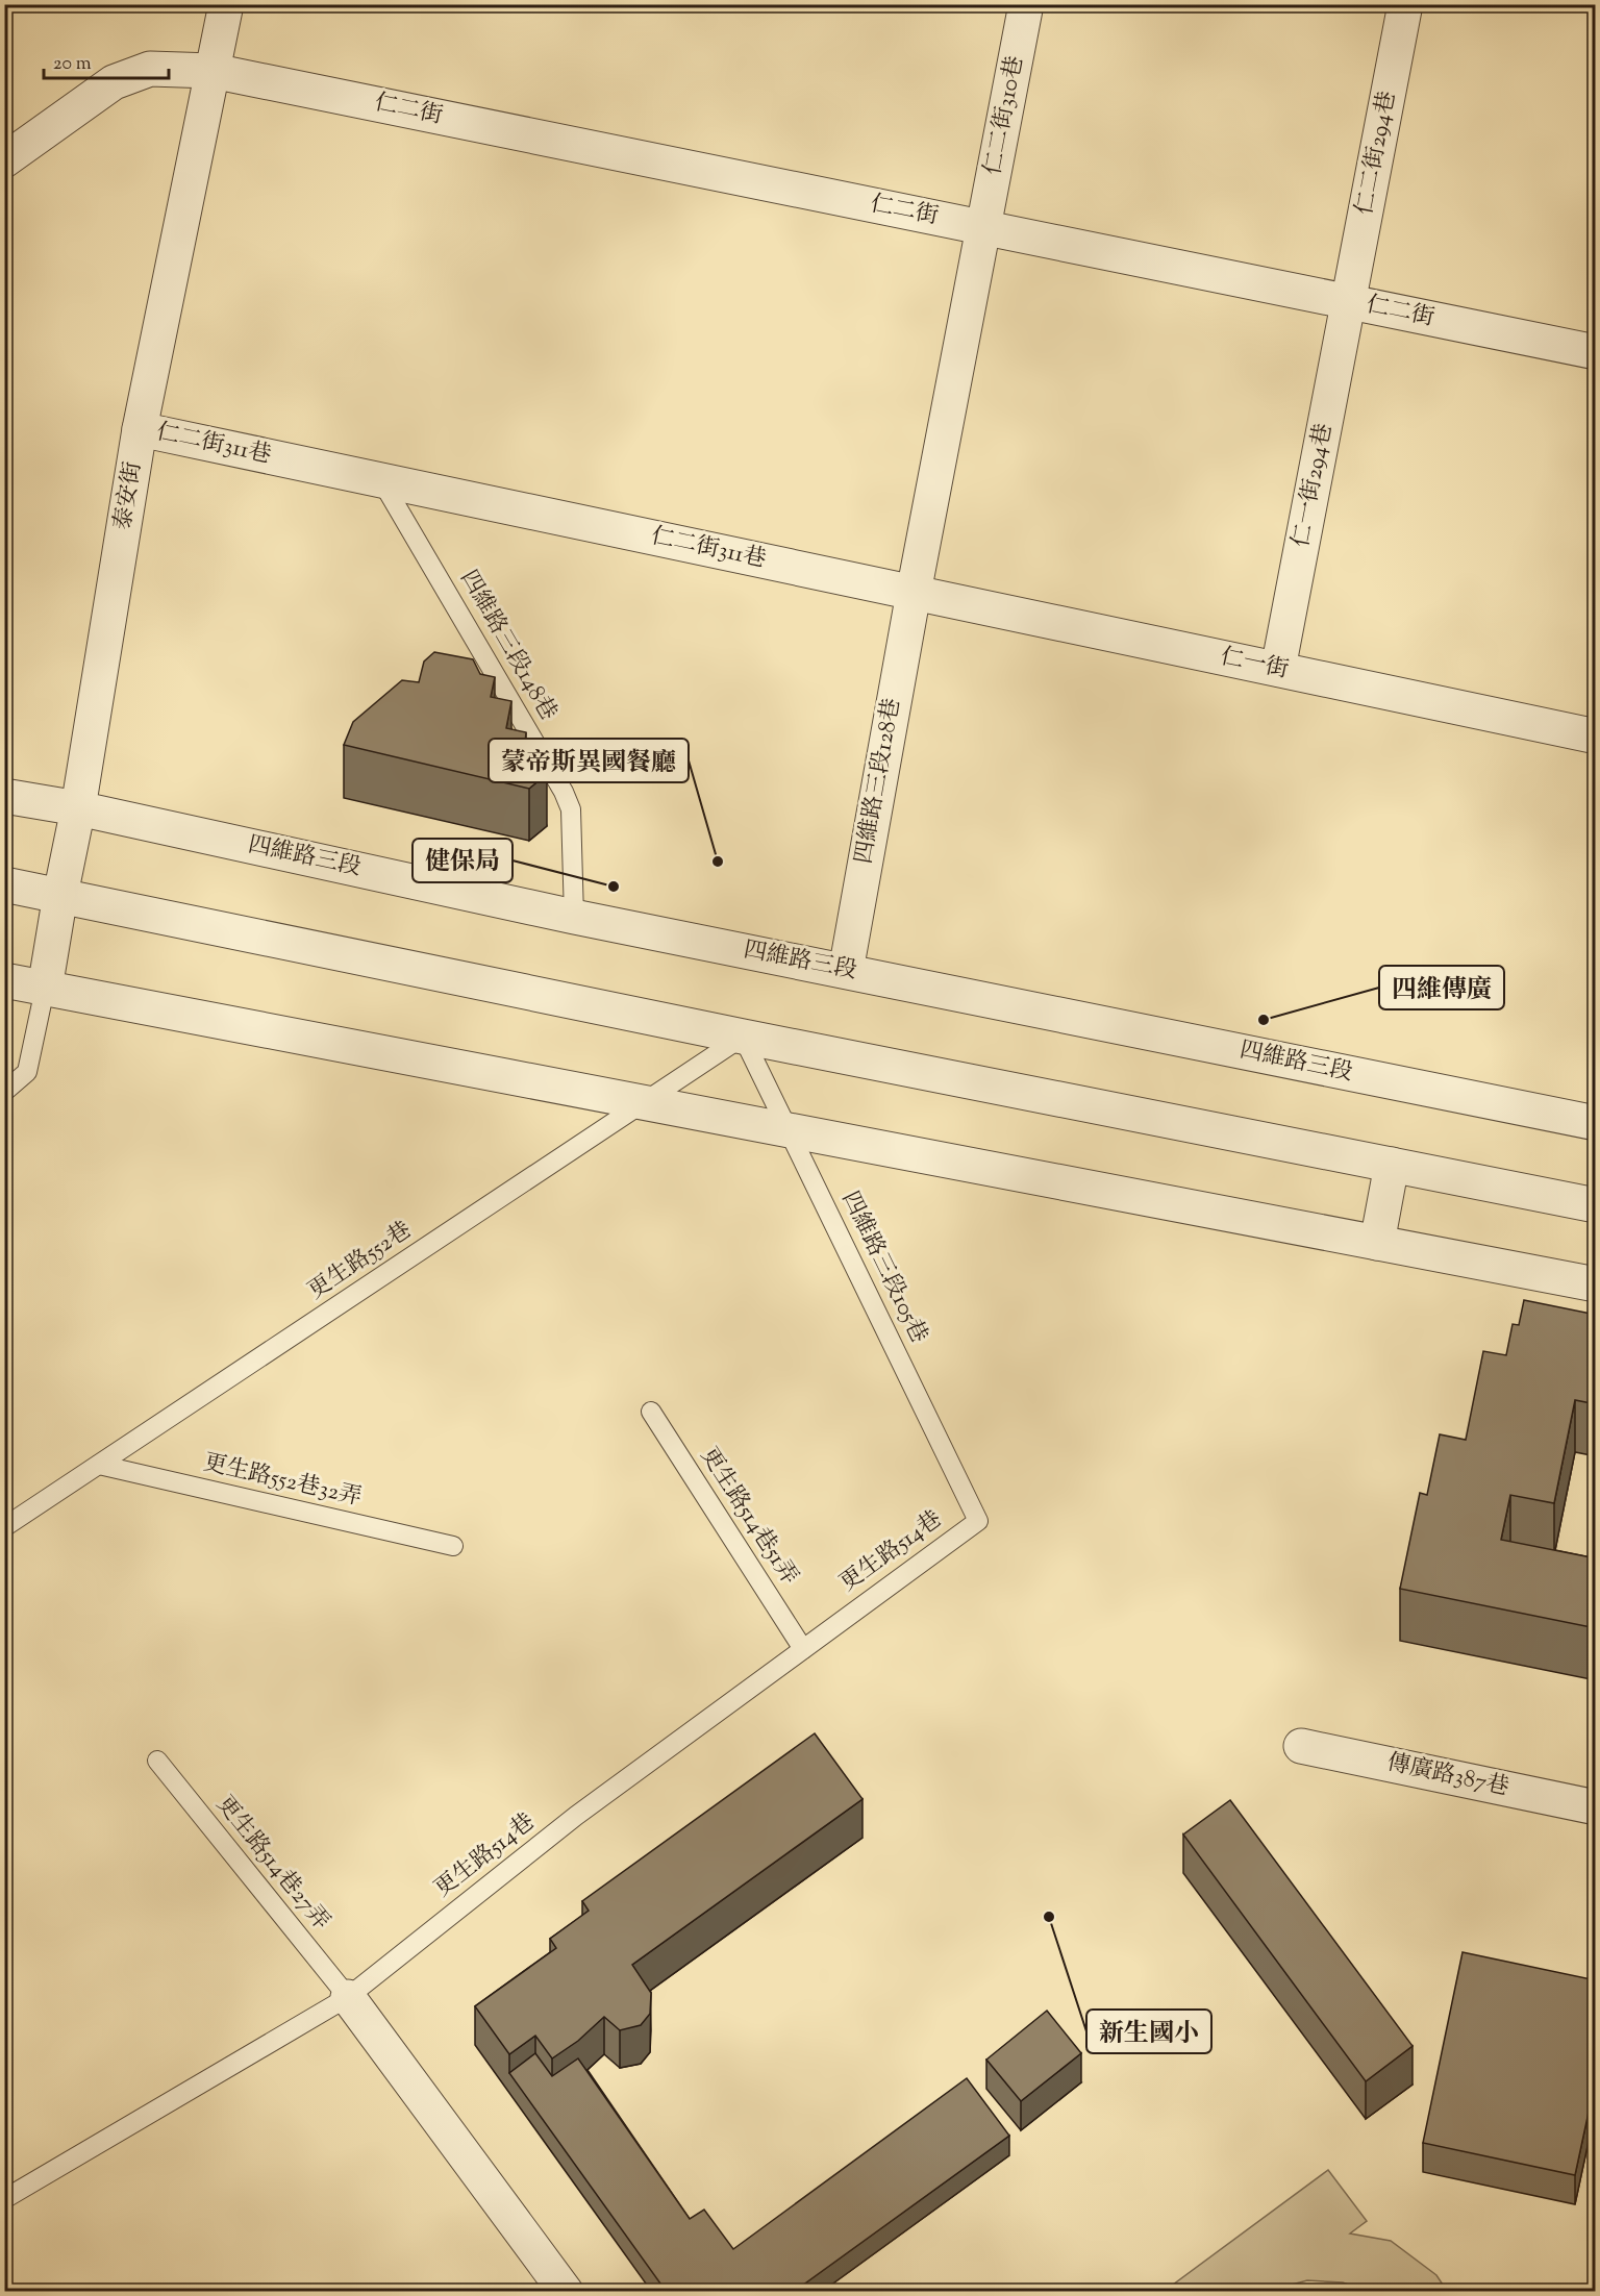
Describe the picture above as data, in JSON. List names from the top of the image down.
{
  "streets": {
    "street": [
      "仁二街",
      "仁二街310巷",
      "仁二街294巷",
      "仁二街311巷",
      "仁一街294巷",
      "泰安街",
      "仁一街",
      "四維路三段128巷",
      "四維路三段",
      "傳廣路387巷"
    ],
    "lane": [
      "四維路三段148巷",
      "更生路552巷",
      "四維路三段105巷",
      "更生路552巷32弄",
      "更生路514巷51弄",
      "更生路514巷",
      "更生路514巷27弄"
    ]
  },
  "crossings": [
    ["仁二街", "仁二街310巷"],
    ["仁二街", "仁二街294巷"],
    ["仁二街", "仁一街294巷"],
    ["仁二街", "泰安街"],
    ["仁二街294巷", "仁一街294巷"],
    ["仁二街311巷", "泰安街"],
    ["仁二街311巷", "四維路三段148巷"],
    ["仁二街311巷", "仁一街"],
    ["仁二街311巷", "四維路三段128巷"],
    ["仁一街294巷", "仁一街"],
    ["泰安街", "四維路三段"],
    ["四維路三段148巷", "四維路三段"],
    ["仁一街", "四維路三段128巷"],
    ["四維路三段128巷", "四維路三段"],
    ["更生路552巷", "四維路三段105巷"],
    ["更生路552巷", "更生路552巷32弄"],
    ["四維路三段105巷", "更生路514巷"],
    ["更生路514巷51弄", "更生路514巷"],
    ["更生路514巷", "更生路514巷27弄"]
  ],
  "places": [
    "蒙帝斯異國餐廳",
    "健保局",
    "四維傳廣",
    "新生國小"
  ],
  "scale_bar": "20 m"
}
